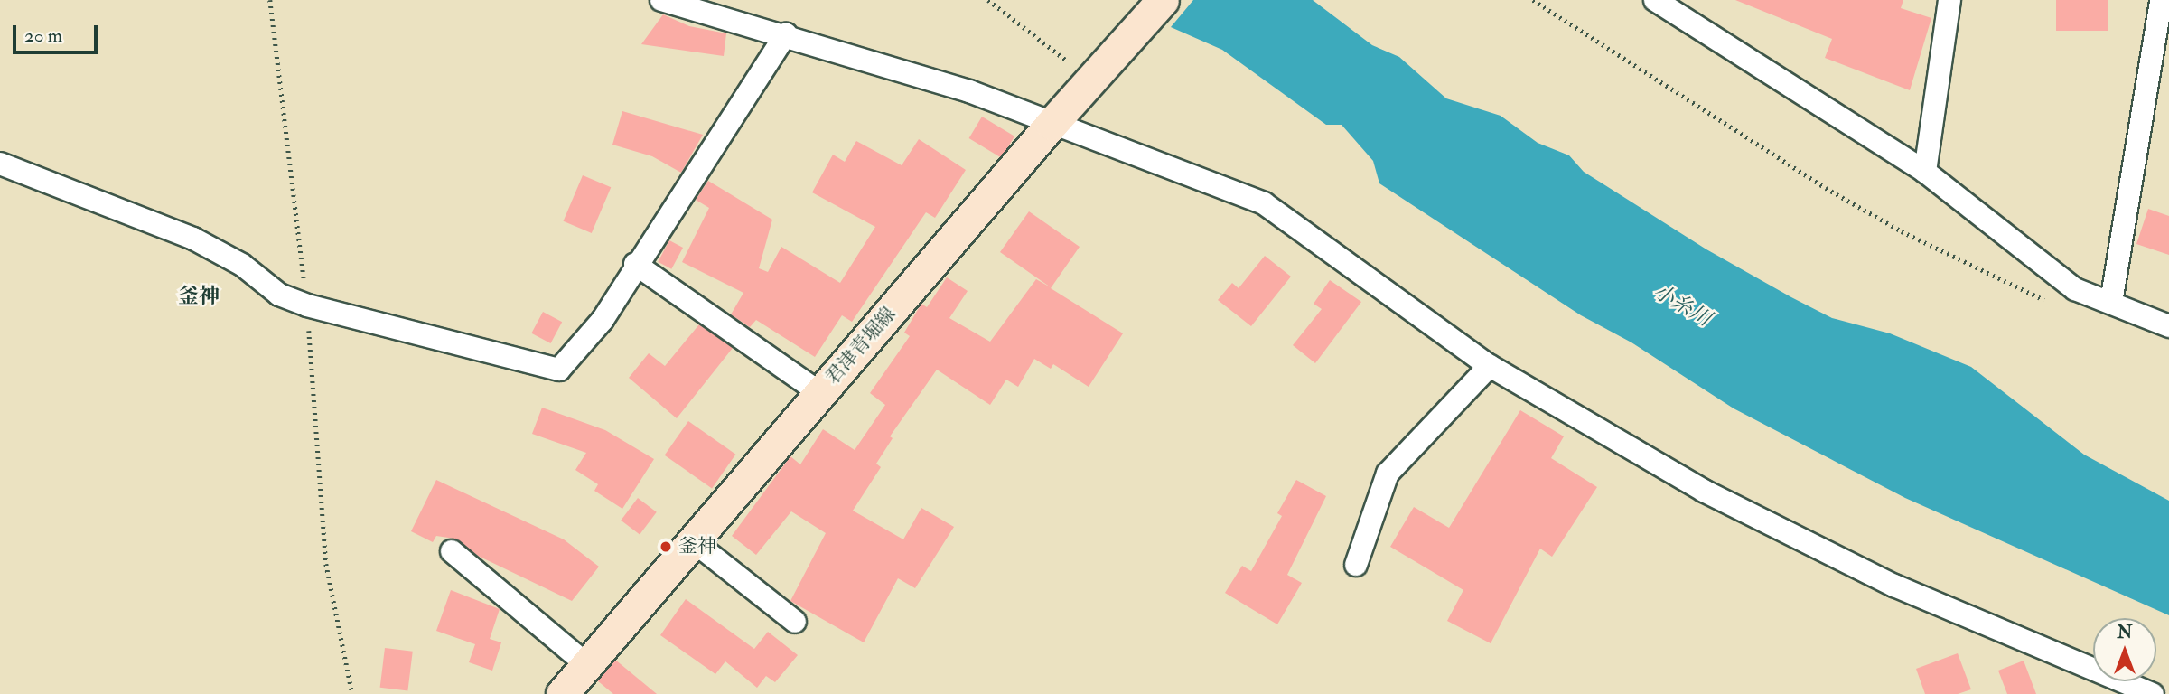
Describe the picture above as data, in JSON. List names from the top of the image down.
{
  "streets": {
    "main road": ["君津青堀線"]
  },
  "districts": ["釜神"],
  "water": ["小糸川"],
  "places": ["釜神"],
  "scale_bar": "20 m",
  "north": "top"
}
